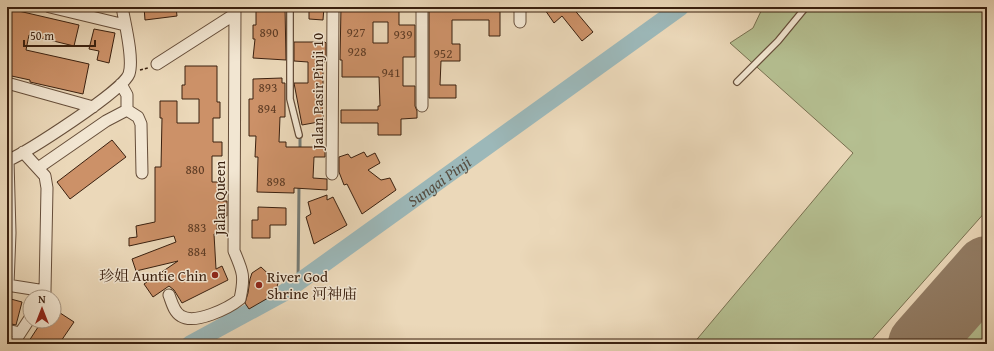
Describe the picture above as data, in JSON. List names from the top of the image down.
{
  "streets": {
    "street": ["Jalan Pasir Pinji 10", "Jalan Queen"]
  },
  "water": ["Sungai Pinji"],
  "places": ["珍姐 Auntie Chin", "River God Shrine 河神庙"],
  "house_numbers": [
    "890",
    "927",
    "939",
    "928",
    "952",
    "941",
    "893",
    "894",
    "880",
    "898",
    "883",
    "884"
  ],
  "scale_bar": "50 m",
  "north": "top"
}
